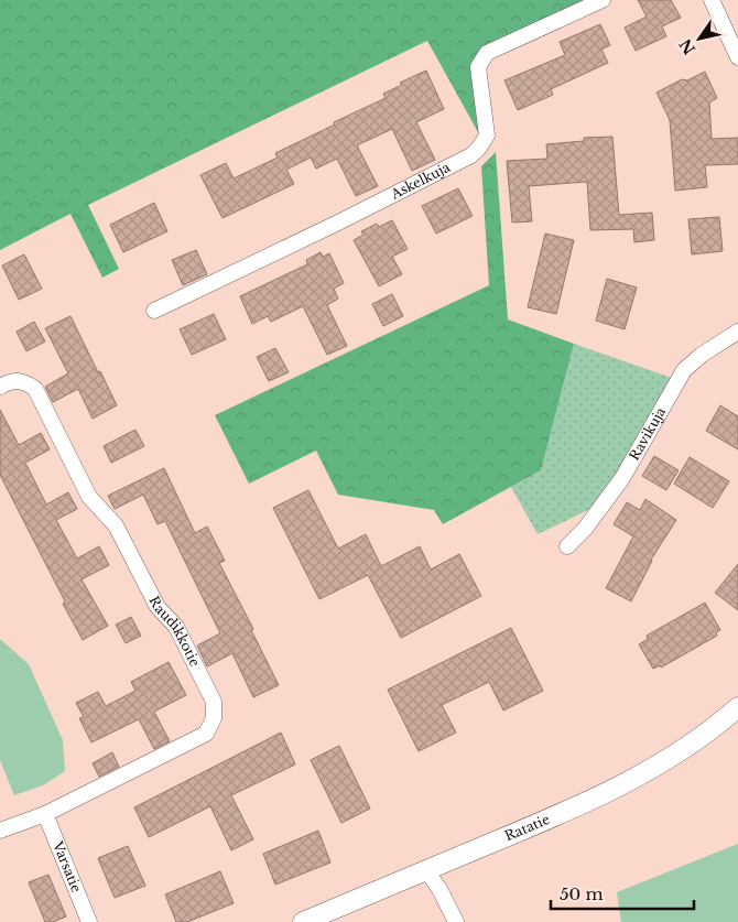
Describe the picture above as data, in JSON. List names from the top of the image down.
{
  "streets": {
    "street": [
      "Askelkuja",
      "Ravikuja",
      "Raudikkotie",
      "Ratatie",
      "Varsatie"
    ]
  },
  "crossings": [
    ["Raudikkotie", "Varsatie"]
  ],
  "scale_bar": "50 m",
  "north": "bottom left"
}
